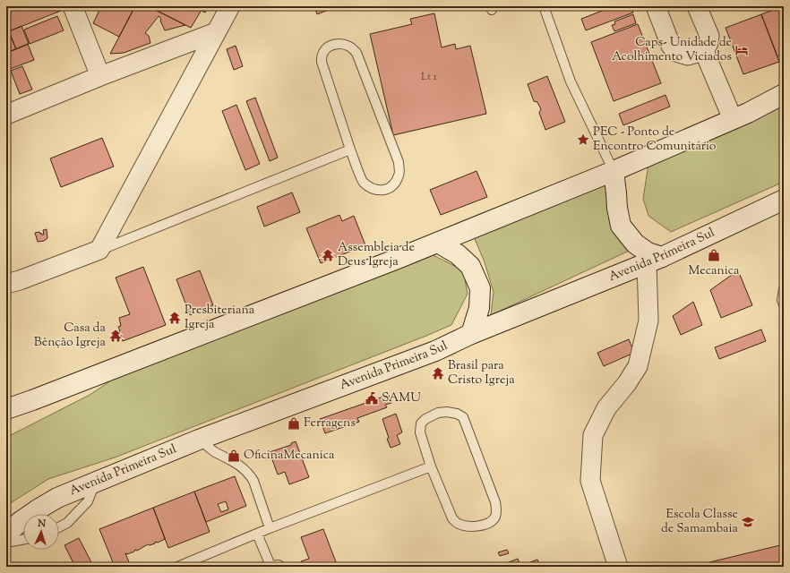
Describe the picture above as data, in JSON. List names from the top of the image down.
{
  "streets": {
    "main road": ["Avenida Primeira Sul"]
  },
  "places": {
    "hotel": ["Caps- Unidade de Acolhimento Viciados"],
    "place": ["PEC - Ponto de Encontro Comunitário"],
    "temple": [
      "Assembleia de Deus Igreja",
      "Presbiteriana Igreja",
      "Casa da Bênção Igreja",
      "Brasil para Cristo Igreja"
    ],
    "shop": ["Mecanica", "Ferragens", "OficinaMecanica"],
    "public building": ["SAMU"],
    "school or university": ["Escola Classe de Samambaia"]
  },
  "house_numbers": ["Lt 1"],
  "north": "top"
}
